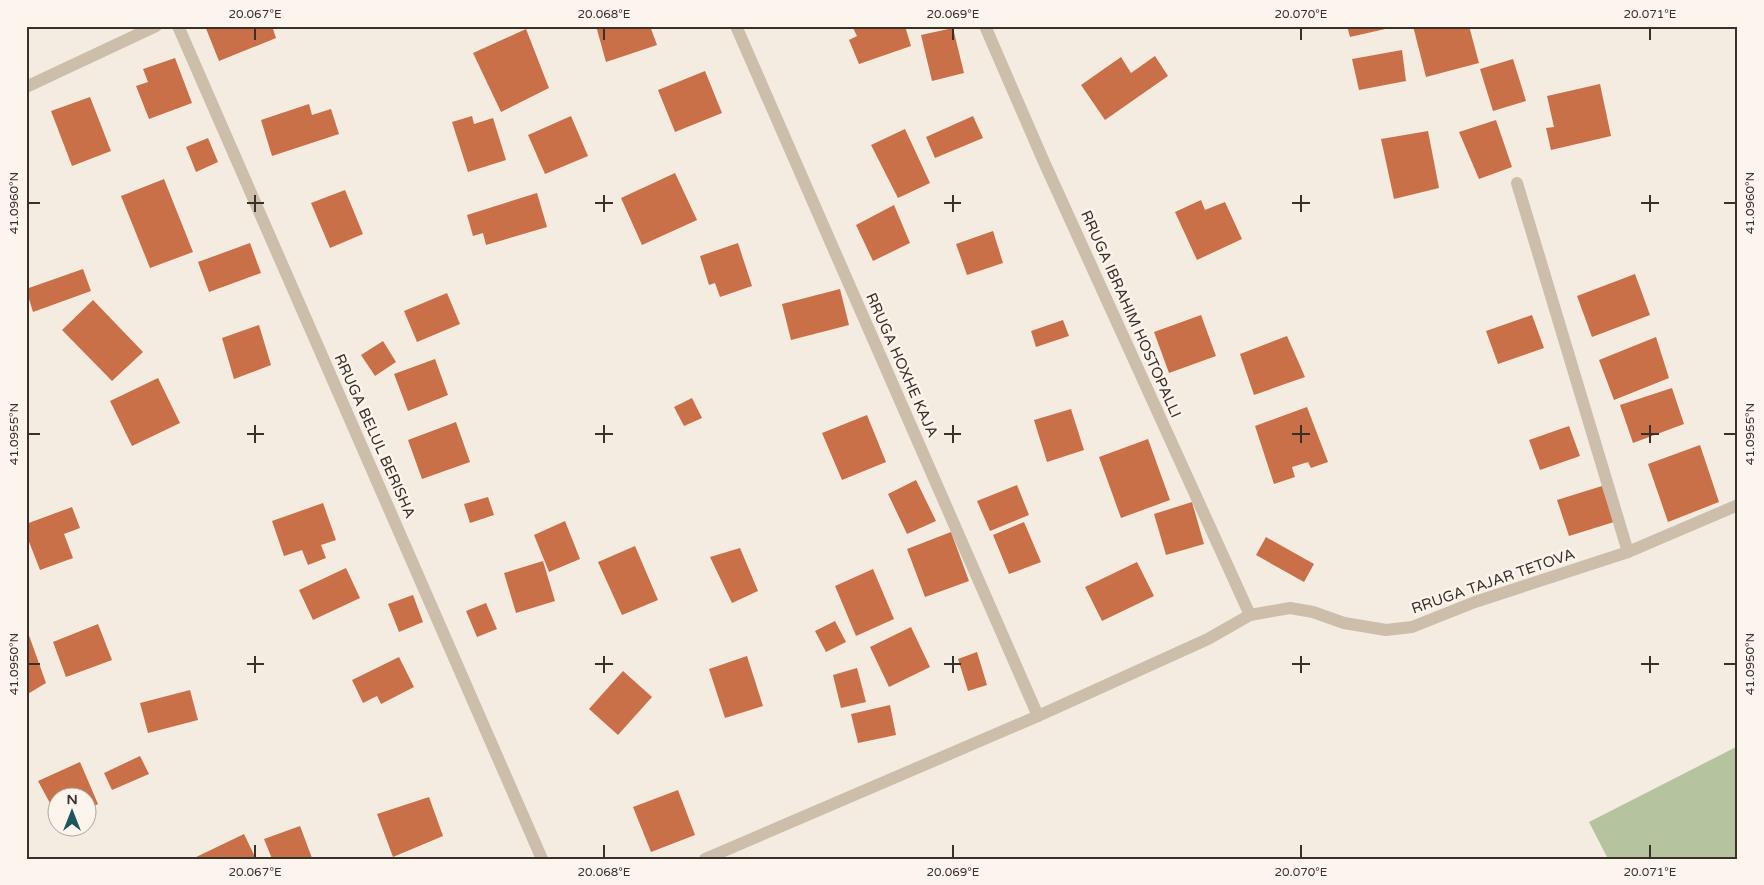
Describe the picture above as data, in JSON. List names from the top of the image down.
{
  "streets": {
    "street": [
      "RRUGA IBRAHIM HOSTOPALLI",
      "RRUGA HOXHE KAJA",
      "RRUGA BELUL BERISHA",
      "RRUGA TAJAR TETOVA"
    ]
  },
  "crossings": [
    ["RRUGA IBRAHIM HOSTOPALLI", "RRUGA TAJAR TETOVA"]
  ],
  "north": "top",
  "coordinates": [
    "20.067°E",
    "20.068°E",
    "20.069°E",
    "20.070°E",
    "20.071°E",
    "41.0960°N",
    "41.0955°N",
    "41.0950°N"
  ]
}
